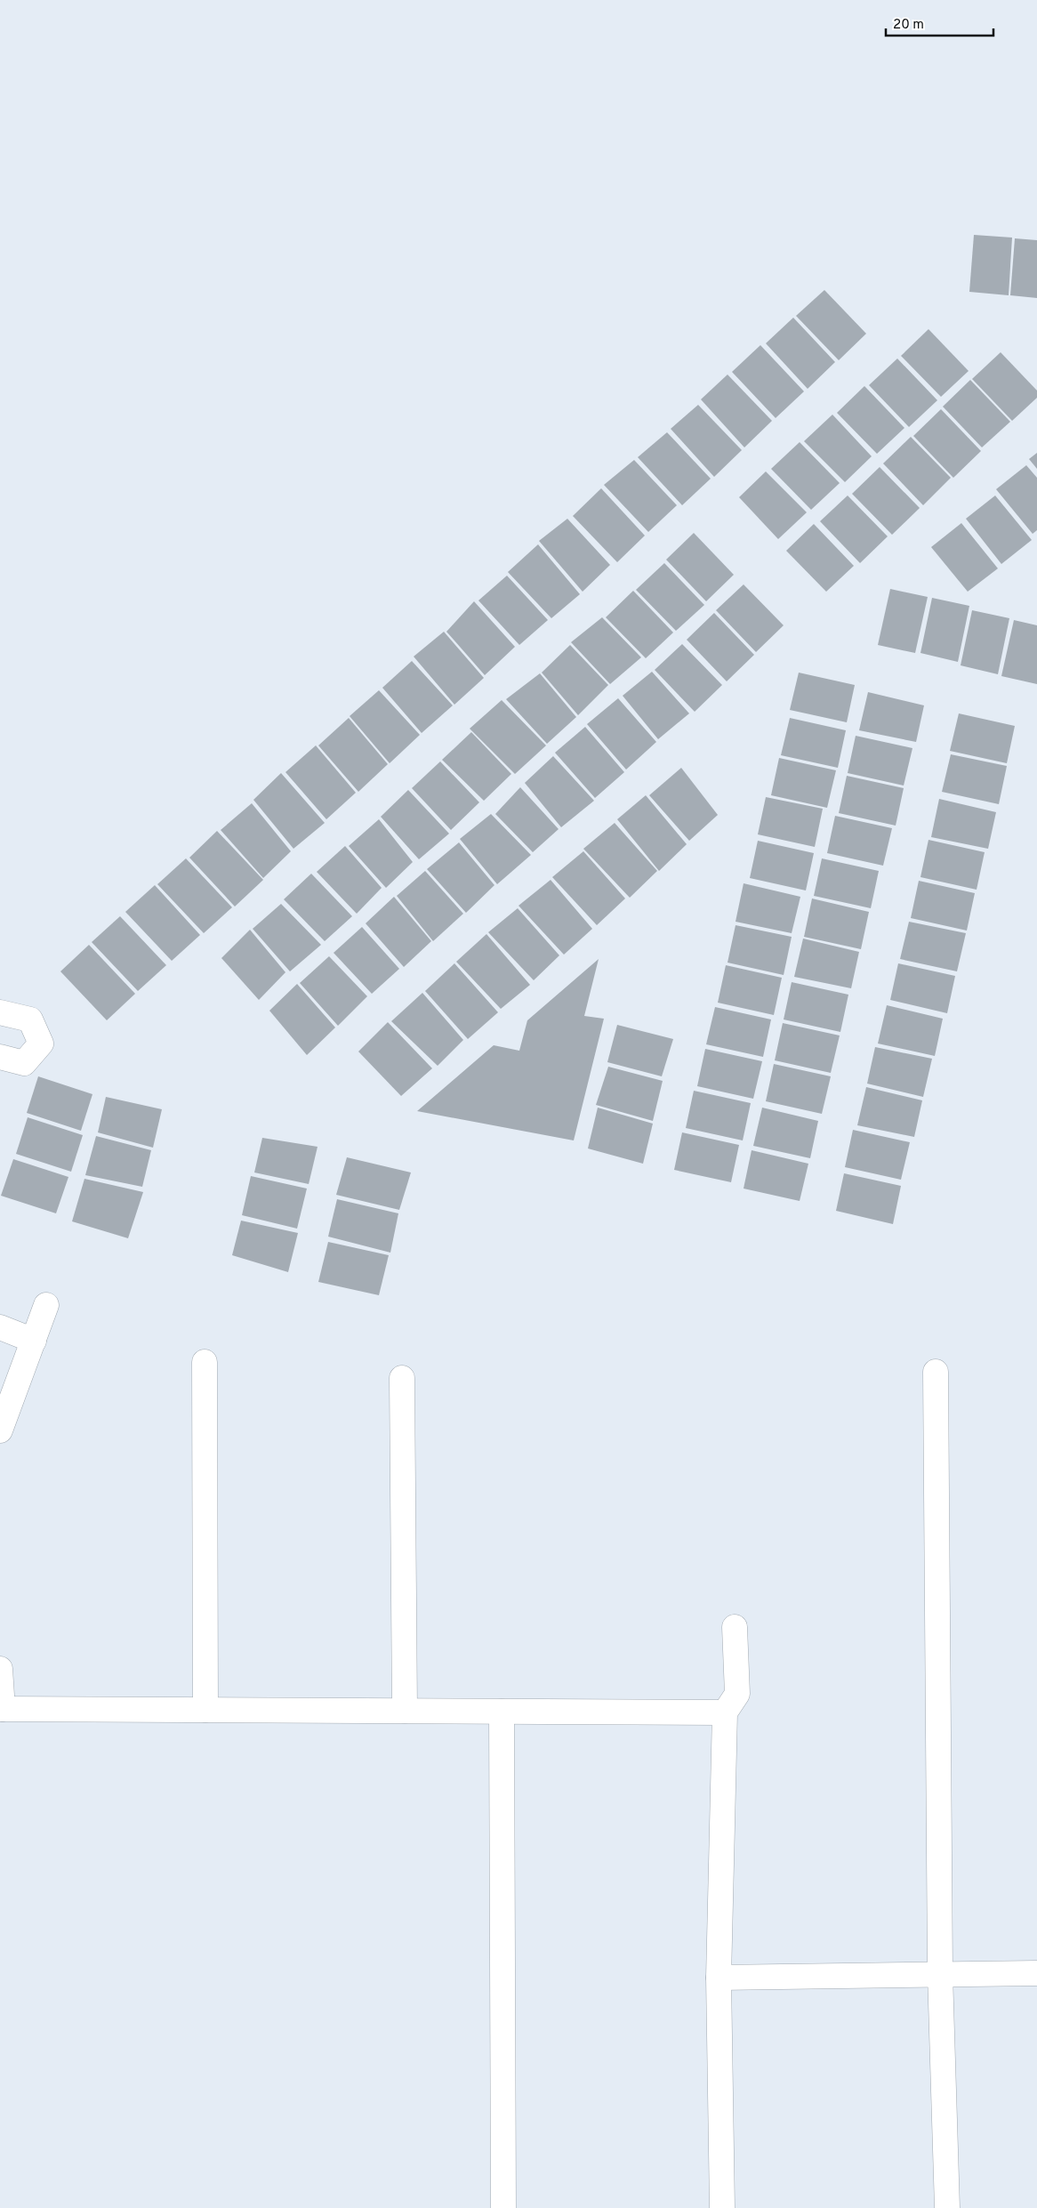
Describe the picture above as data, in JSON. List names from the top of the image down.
{
  "scale_bar": "20 m"
}
